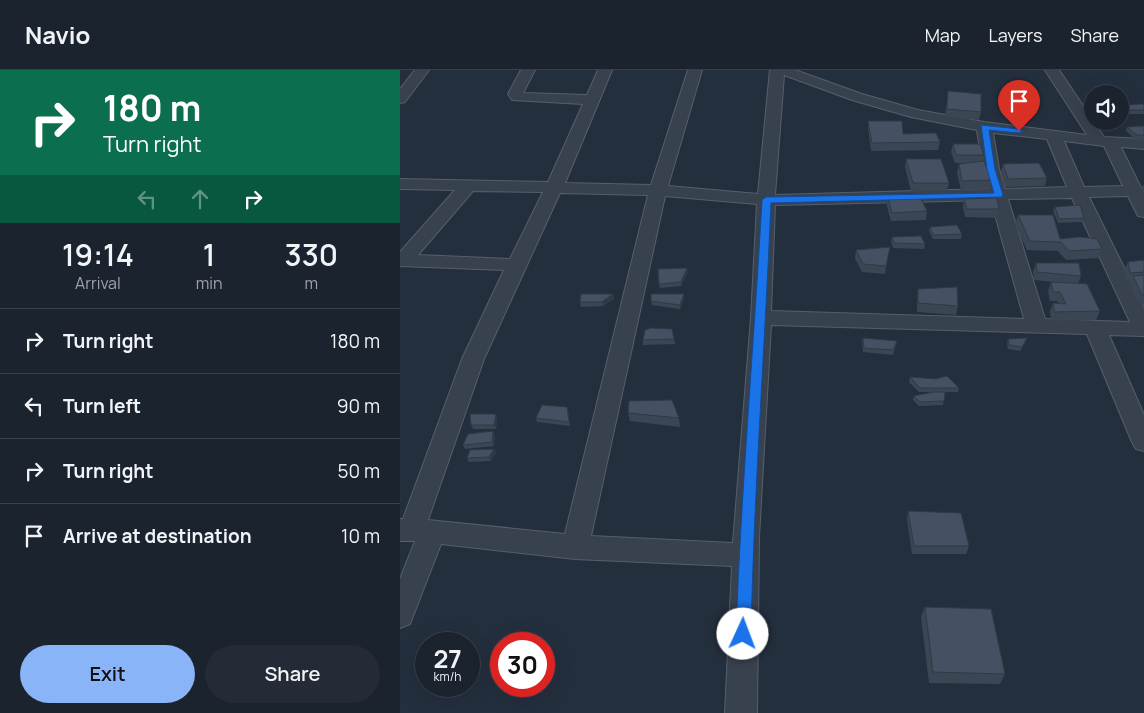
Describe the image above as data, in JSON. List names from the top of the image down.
{
  "page": {
    "header": "Navio",
    "nav": ["Map", "Layers", "Share"],
    "turn": ["180 m", "Turn right"],
    "eta": [
      "19:14",
      "Arrival",
      "1",
      "min",
      "330",
      "m"
    ],
    "list": [
      {
        "name": "Turn right",
        "value": "180 m"
      },
      {
        "name": "Turn left",
        "value": "90 m"
      },
      {
        "name": "Turn right",
        "value": "50 m"
      },
      {
        "name": "Arrive at destination",
        "value": "10 m"
      }
    ],
    "speed": "27 km/h",
    "limit": "30",
    "buttons": ["Exit", "Share"]
  }
}
